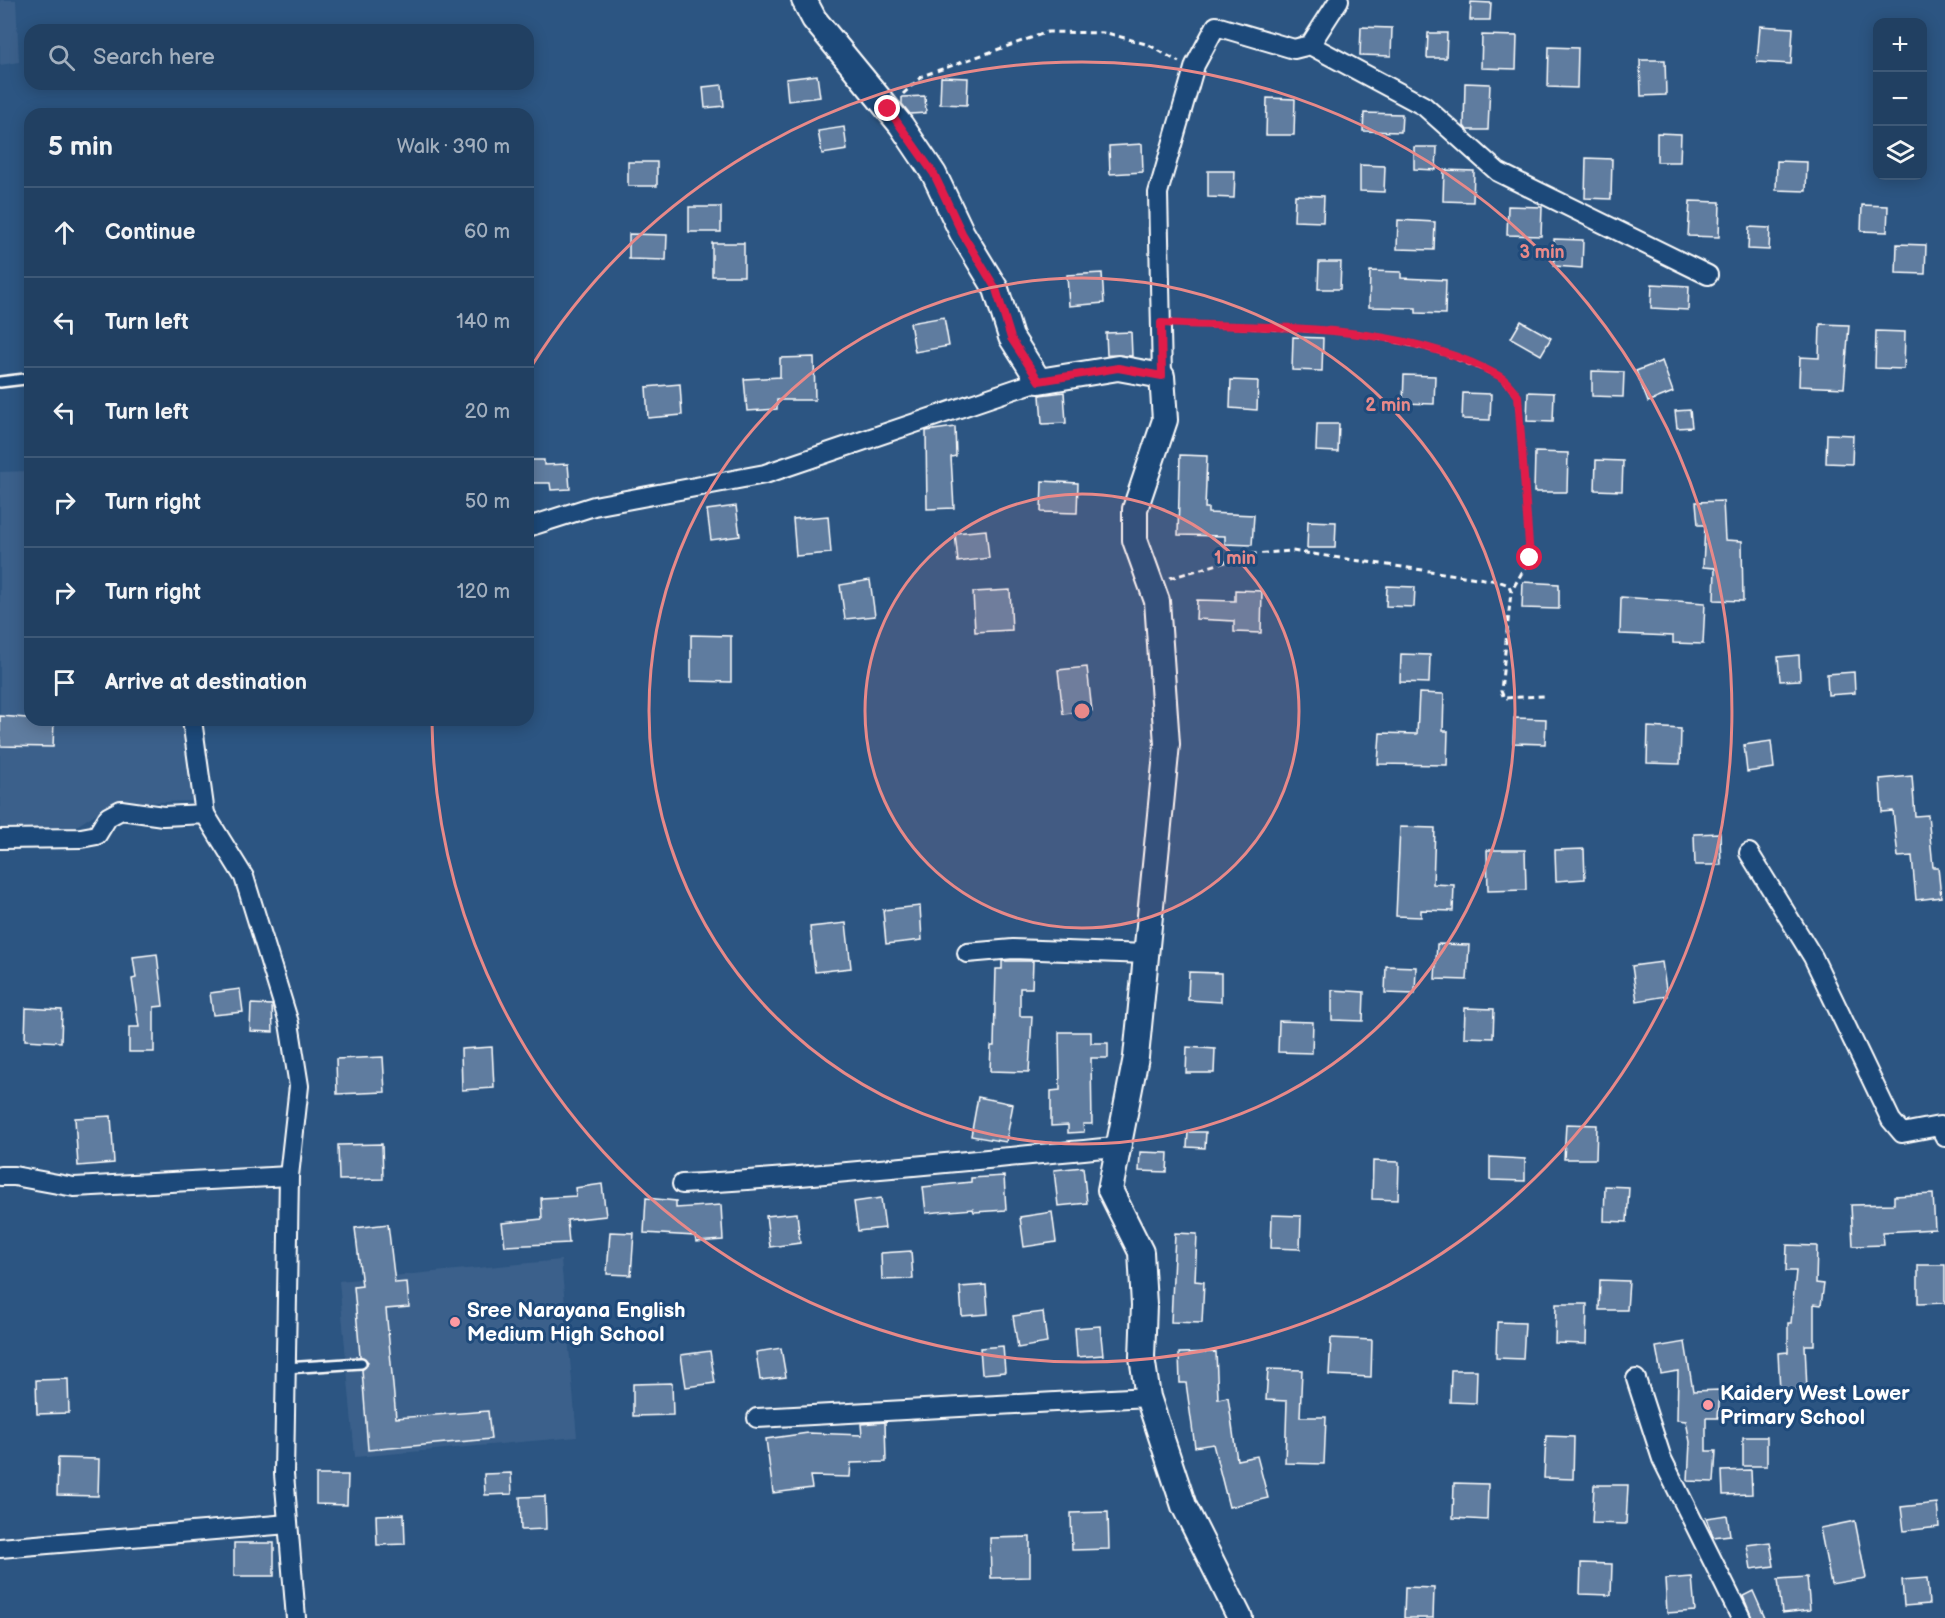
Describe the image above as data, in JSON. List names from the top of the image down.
{
  "places": ["Sree Narayana English Medium High School", "Kaidery West Lower Primary School"],
  "page": {
    "map_buttons": ["+", "−"],
    "search": "Search here",
    "heading": ["5 min", "Walk · 390 m"],
    "list": [
      ["Continue", "60 m"],
      ["Turn left", "140 m"],
      ["Turn left", "20 m"],
      ["Turn right", "50 m"],
      ["Turn right", "120 m"],
      "Arrive at destination"
    ]
  },
  "rings": ["3 min", "2 min", "1 min"]
}
